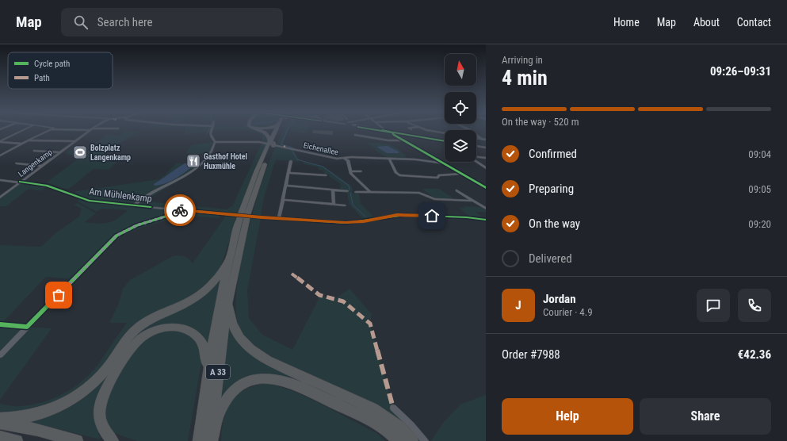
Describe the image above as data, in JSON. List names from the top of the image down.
{
  "streets": {
    "highway": ["A 33"],
    "street": ["Eichenallee", "Langenkamp", "Am Mühlenkamp"]
  },
  "crossings": [
    ["Langenkamp", "Am Mühlenkamp"]
  ],
  "places": {
    "sports": ["Bolzplatz Langenkamp"],
    "restaurant": ["Gasthof Hotel Huxmühle"]
  },
  "legend": ["Cycle path", "Path"],
  "north": "top",
  "page": {
    "header": "Map",
    "search": "Search here",
    "nav": [
      "Home",
      "Map",
      "About",
      "Contact"
    ],
    "heading": ["4 min", "Arriving in", "09:26–09:31"],
    "panel": [
      "Jordan",
      "Courier · 4.9",
      "Order #7988",
      "€42.36"
    ],
    "bar": "On the way · 520 m",
    "list": [
      ["Confirmed", "09:04"],
      ["Preparing", "09:05"],
      ["On the way", "09:20"],
      "Delivered"
    ],
    "round": "J",
    "buttons": ["Help", "Share"]
  }
}
